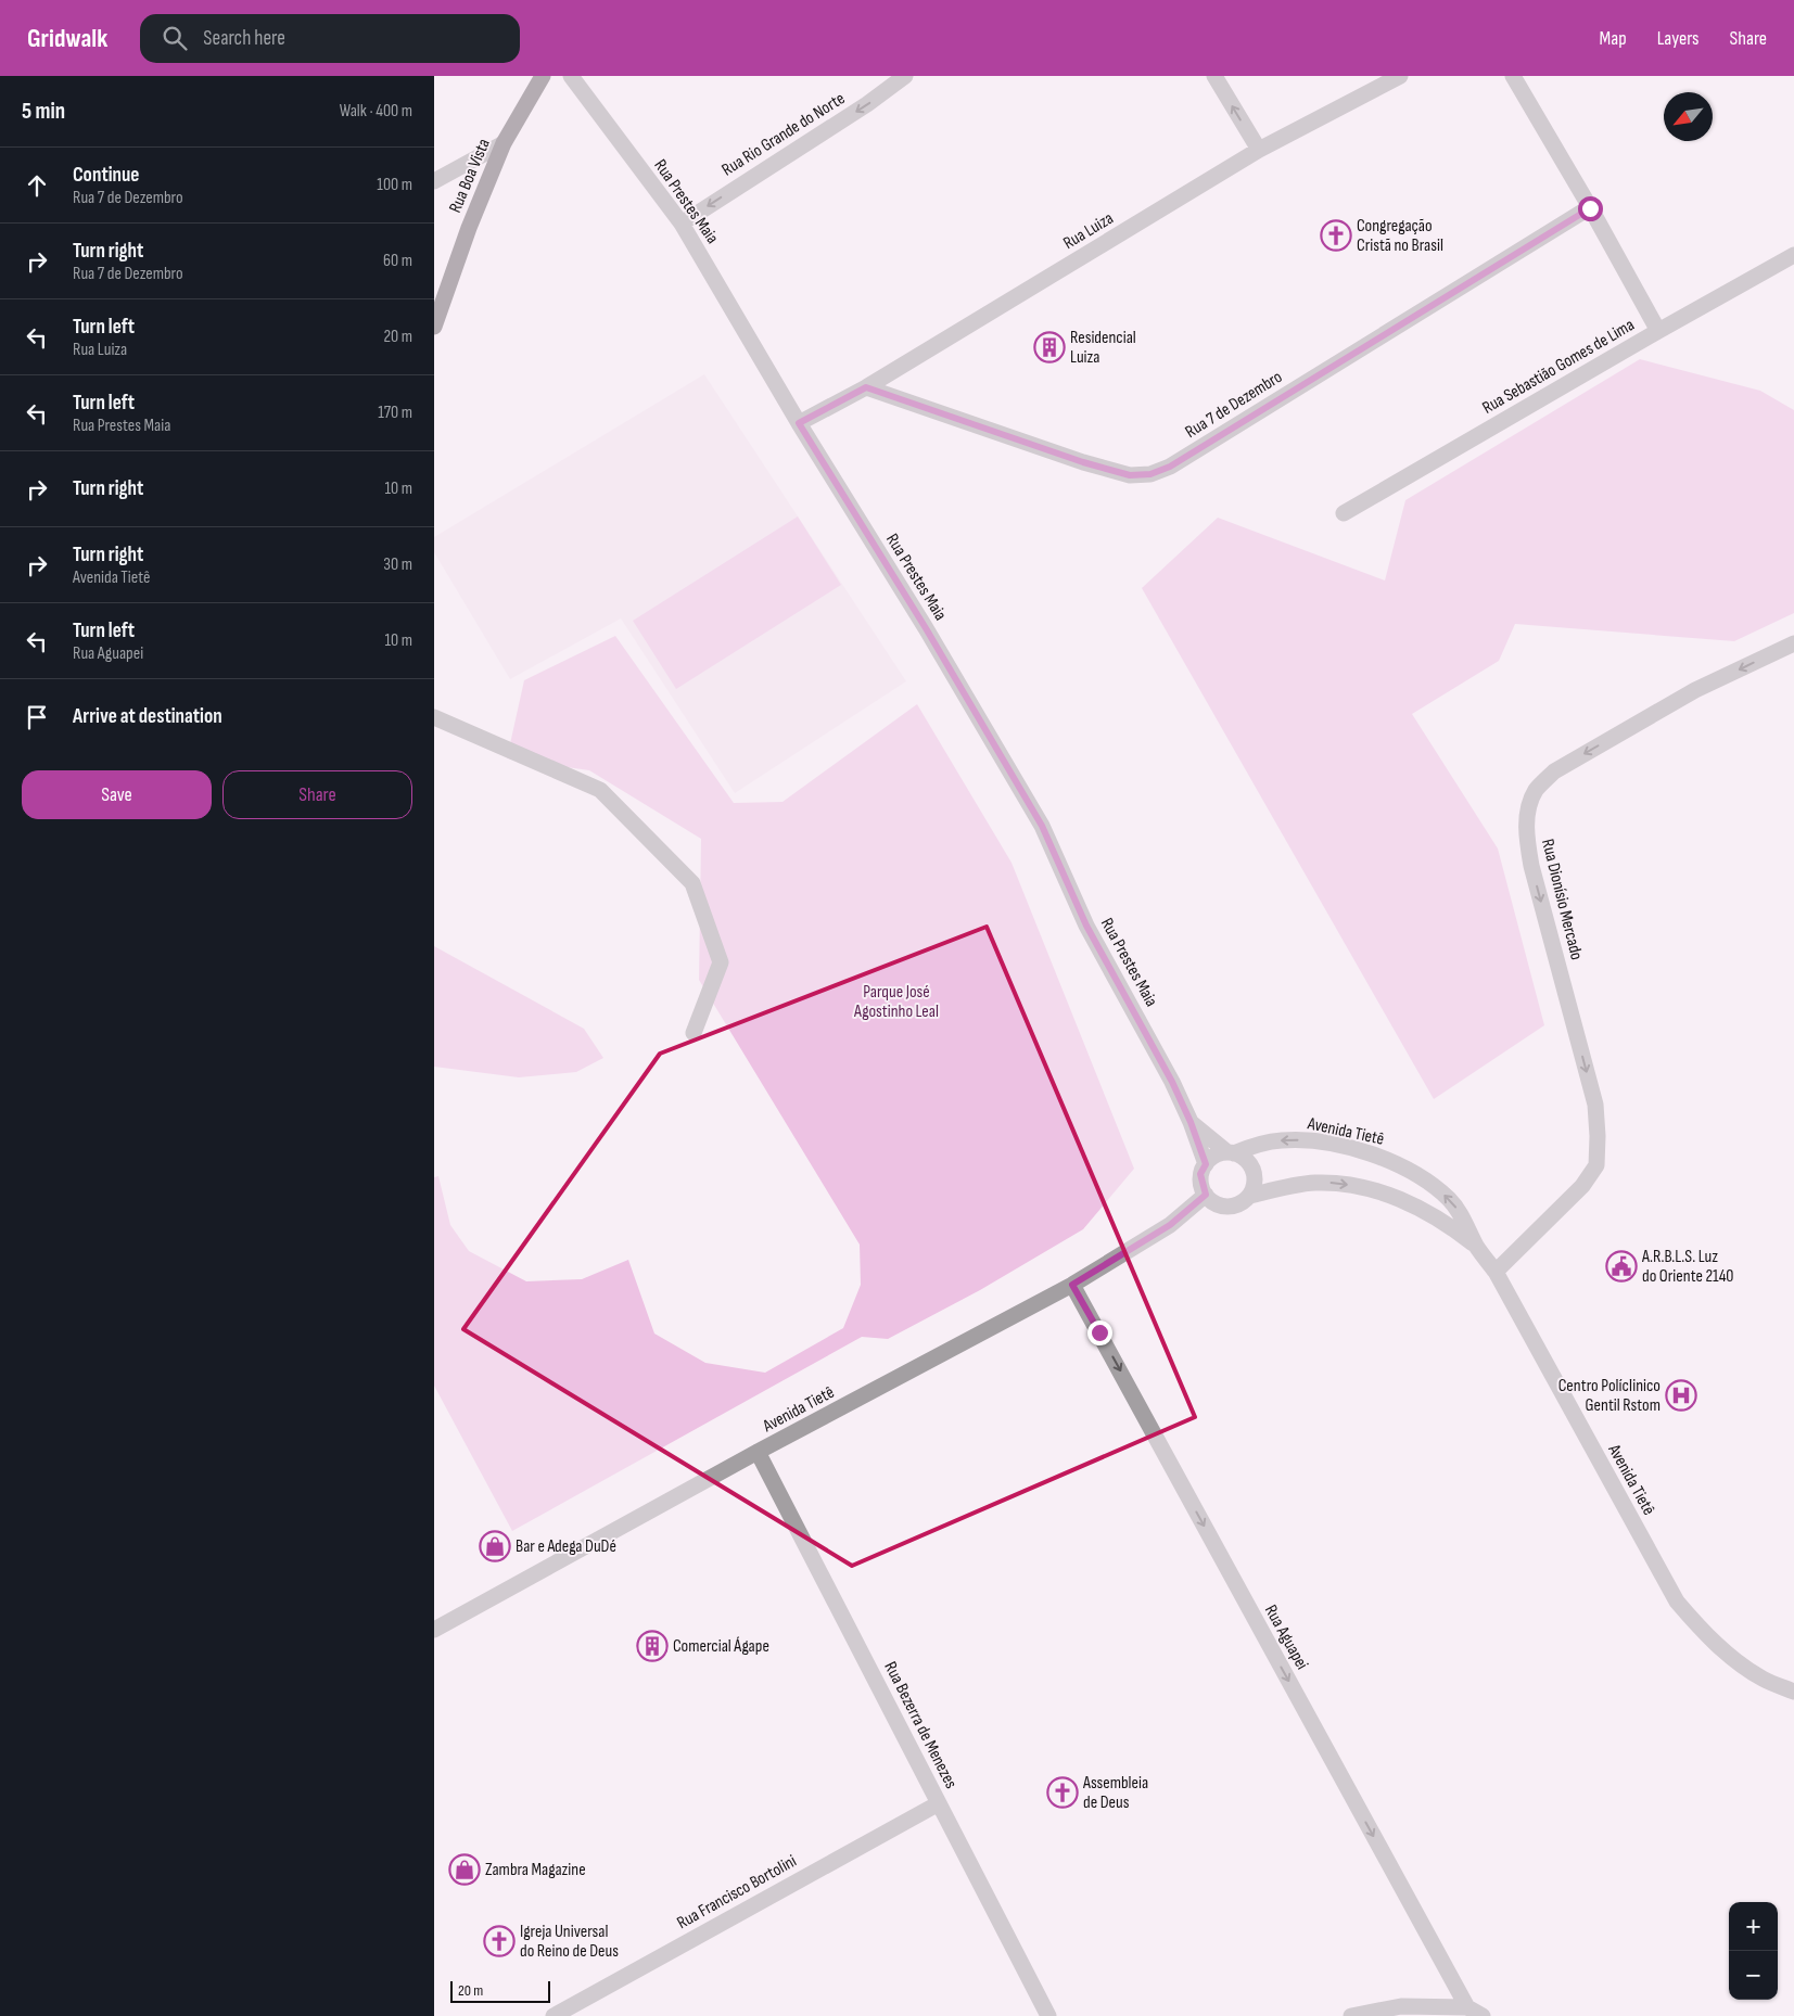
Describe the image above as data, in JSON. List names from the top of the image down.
{
  "streets": {
    "main road": ["Rua Boa Vista"],
    "street": [
      "Rua Rio Grande do Norte",
      "Rua Prestes Maia",
      "Rua Luiza",
      "Rua Sebastião Gomes de Lima",
      "Rua 7 de Dezembro",
      "Rua Dionísio Mercado",
      "Avenida Tietê",
      "Rua Aguapei",
      "Rua Bezerra de Menezes",
      "Rua Francisco Bortolini"
    ]
  },
  "crossings": [
    ["Rua Rio Grande do Norte", "Rua Prestes Maia"],
    ["Rua Prestes Maia", "Rua Luiza"],
    ["Rua Prestes Maia", "Avenida Tietê"],
    ["Rua Luiza", "Rua 7 de Dezembro"],
    ["Rua Dionísio Mercado", "Avenida Tietê"],
    ["Avenida Tietê", "Rua Aguapei"],
    ["Avenida Tietê", "Rua Bezerra de Menezes"],
    ["Rua Bezerra de Menezes", "Rua Francisco Bortolini"]
  ],
  "one_way": ["Rua Rio Grande do Norte", "Rua Dionísio Mercado", "Rua Aguapei"],
  "parks": ["Parque José Agostinho Leal"],
  "places": {
    "church": ["Congregação Cristã no Brasil", "Assembleia de Deus", "Igreja Universal do Reino de Deus"],
    "building": ["Residencial Luiza", "Comercial Ágape"],
    "public building": ["A.R.B.L.S. Luz do Oriente 2140"],
    "hospital": ["Centro Políclinico Gentil Rstom"],
    "shop": ["Bar e Adega DuDé", "Zambra Magazine"]
  },
  "scale_bar": "20 m",
  "north": "bottom left",
  "page": {
    "header": "Gridwalk",
    "search": "Search here",
    "nav": ["Map", "Layers", "Share"],
    "heading": ["5 min", "Walk · 400 m"],
    "list": [
      ["Continue", "Rua 7 de Dezembro", "100 m"],
      ["Turn right", "Rua 7 de Dezembro", "60 m"],
      ["Turn left", "Rua Luiza", "20 m"],
      ["Turn left", "Rua Prestes Maia", "170 m"],
      ["Turn right", "10 m"],
      ["Turn right", "Avenida Tietê", "30 m"],
      ["Turn left", "Rua Aguapei", "10 m"],
      "Arrive at destination"
    ],
    "buttons": ["Save", "Share"],
    "map_buttons": ["+", "−"],
    "scale": "20 m"
  }
}
